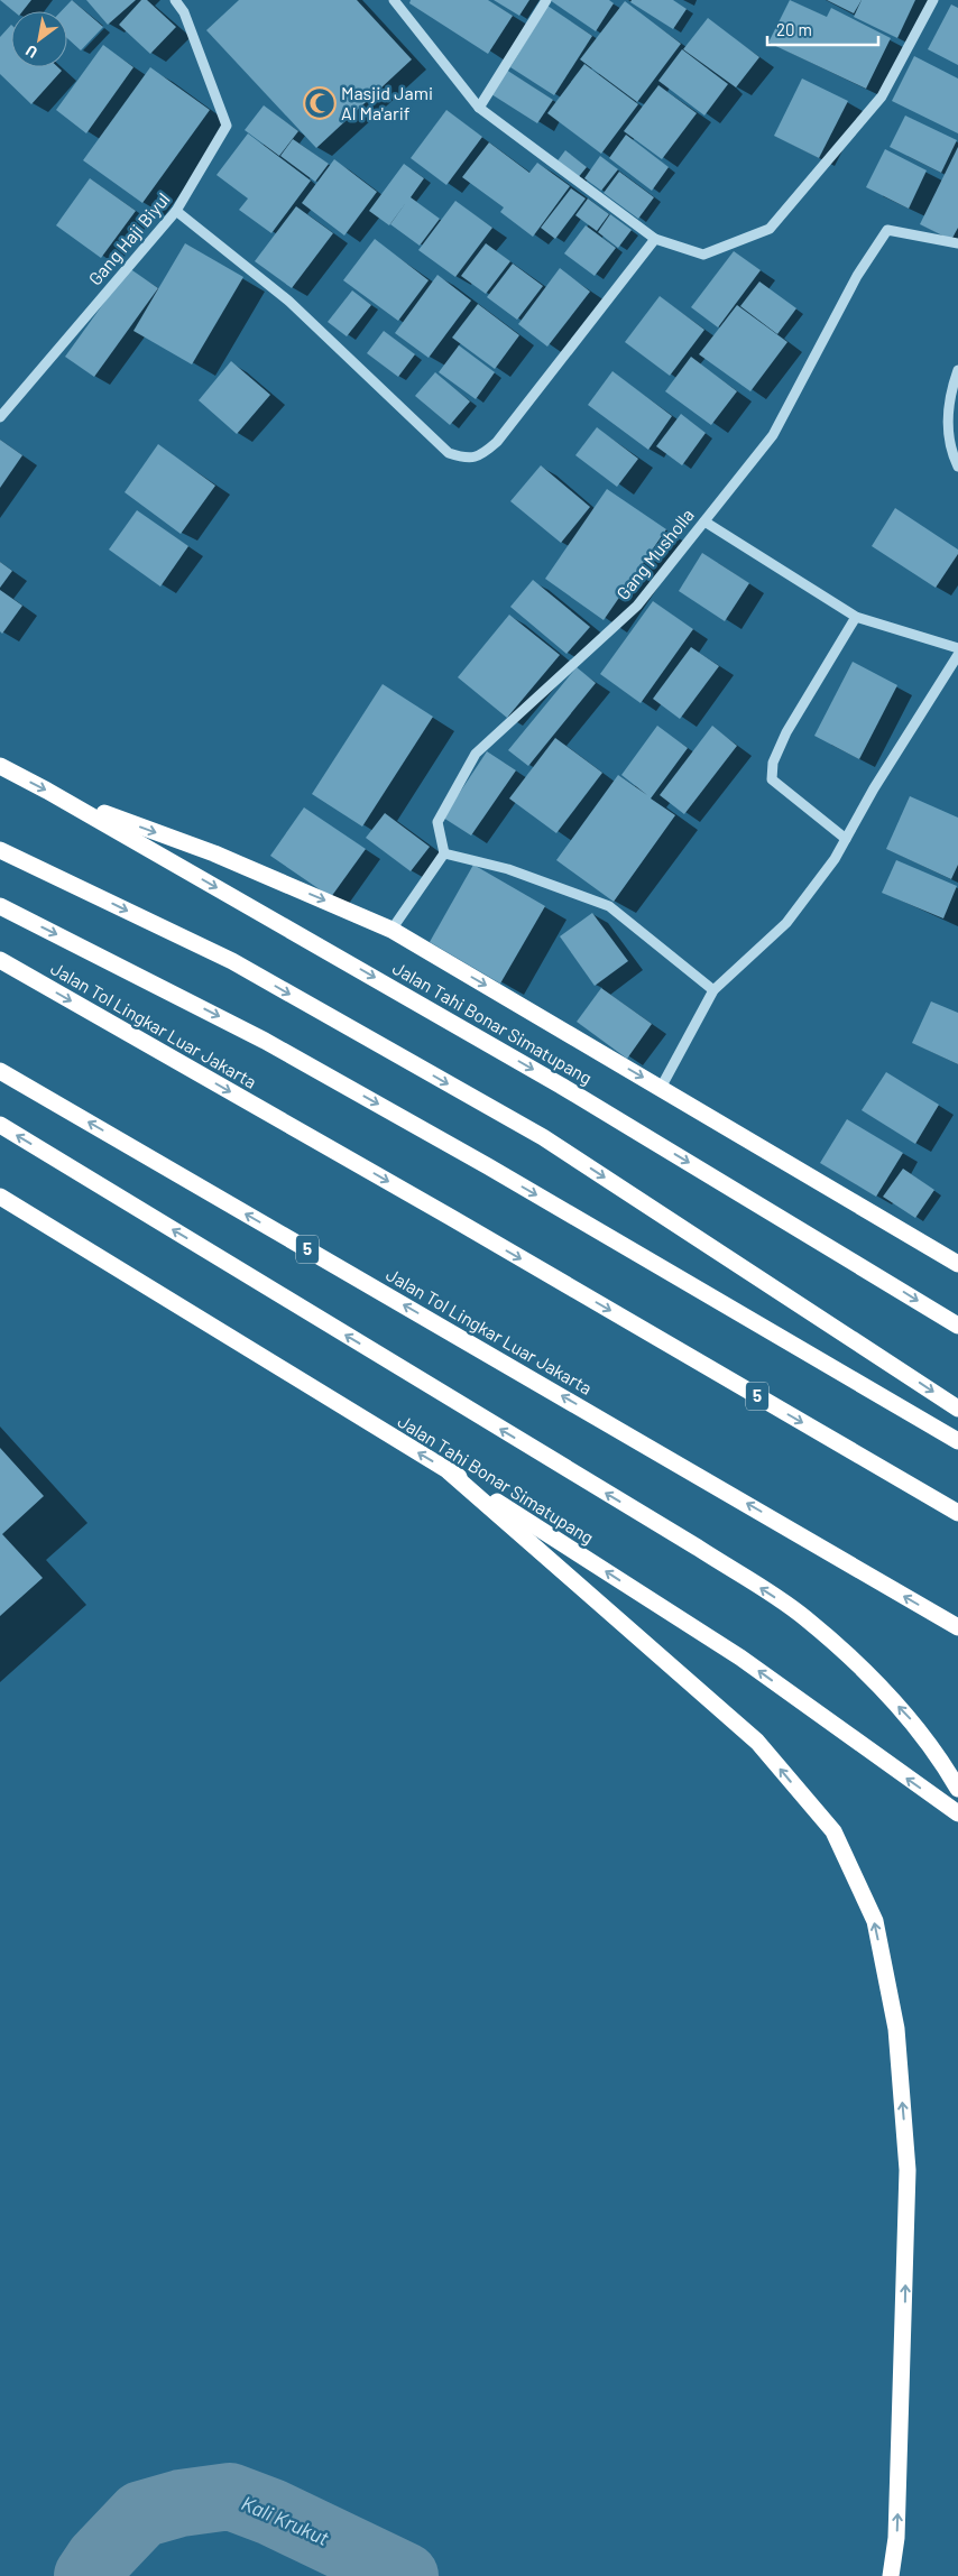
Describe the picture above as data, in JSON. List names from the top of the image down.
{
  "streets": {
    "highway": ["Jalan Tahi Bonar Simatupang", "Jalan Tol Lingkar Luar Jakarta", "5"],
    "street": ["Gang Haji Biyul", "Gang Musholla"]
  },
  "water": ["Kali Krukut"],
  "places": {
    "mosque": ["Masjid Jami Al Ma'arif"]
  },
  "scale_bar": "20 m",
  "north": "bottom left"
}
